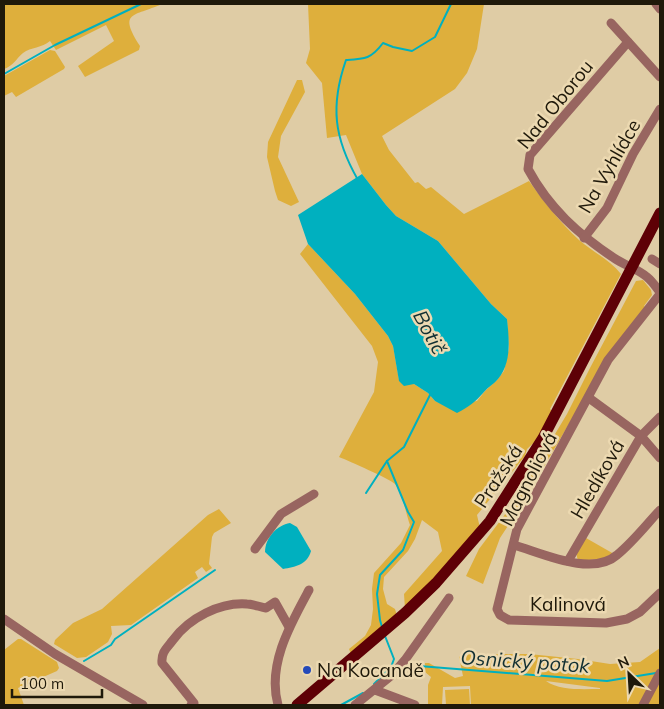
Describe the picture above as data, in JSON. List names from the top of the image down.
{
  "streets": {
    "main road": ["Pražská"],
    "street": [
      "Nad Oborou",
      "Na Vyhlídce",
      "Magnoliová",
      "Hledíková",
      "Kalinová"
    ]
  },
  "crossings": [
    ["Nad Oborou", "Na Vyhlídce"],
    ["Nad Oborou", "Pražská"],
    ["Magnoliová", "Kalinová"]
  ],
  "water": ["Botič", "Osnický potok"],
  "places": ["Na Kocandě"],
  "scale_bar": "100 m",
  "north": "top left"
}
